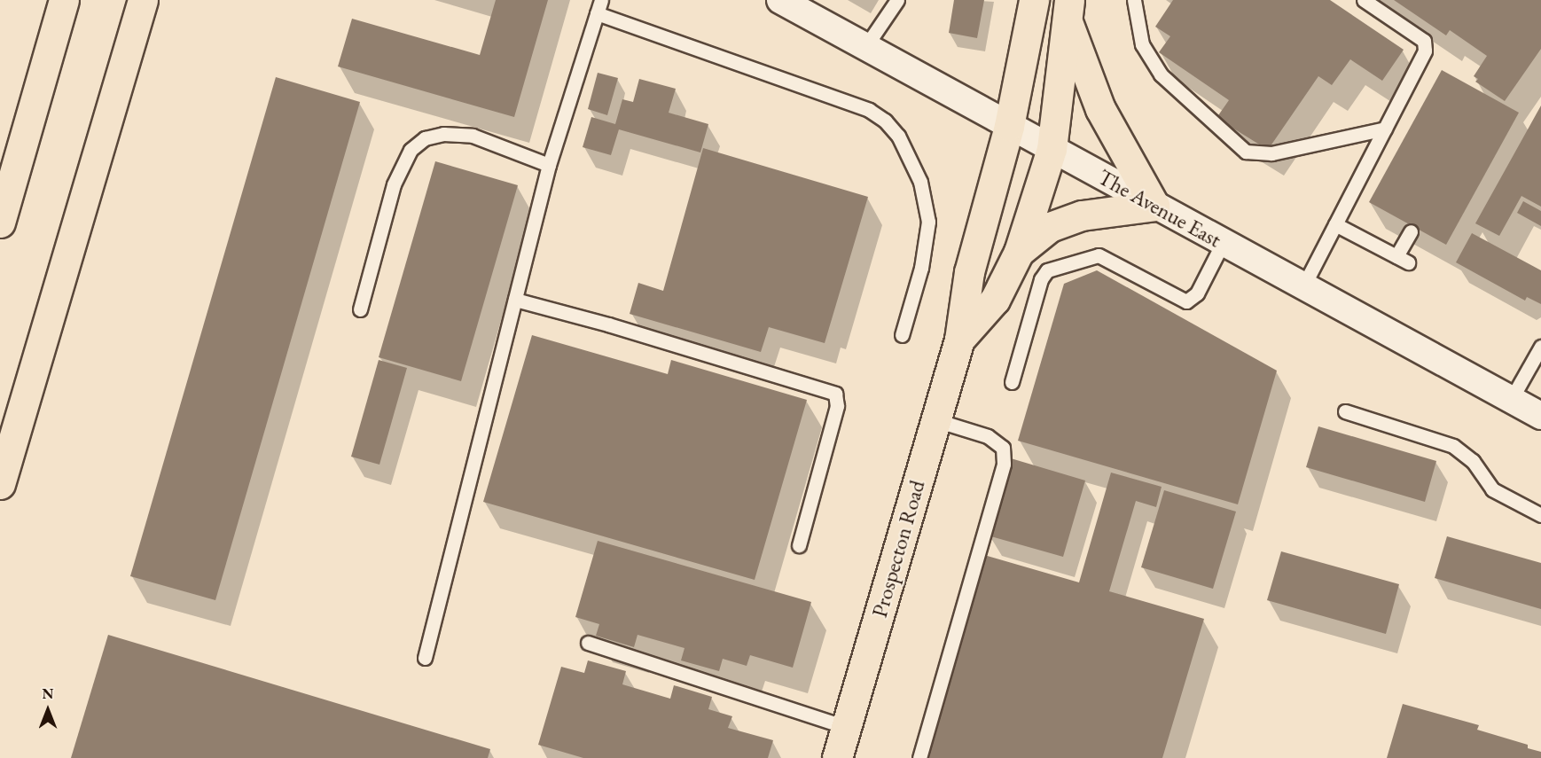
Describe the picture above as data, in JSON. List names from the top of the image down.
{
  "streets": {
    "main road": ["Prospecton Road"],
    "street": ["The Avenue East"]
  },
  "crossings": [
    ["The Avenue East", "Prospecton Road"]
  ],
  "north": "top"
}
